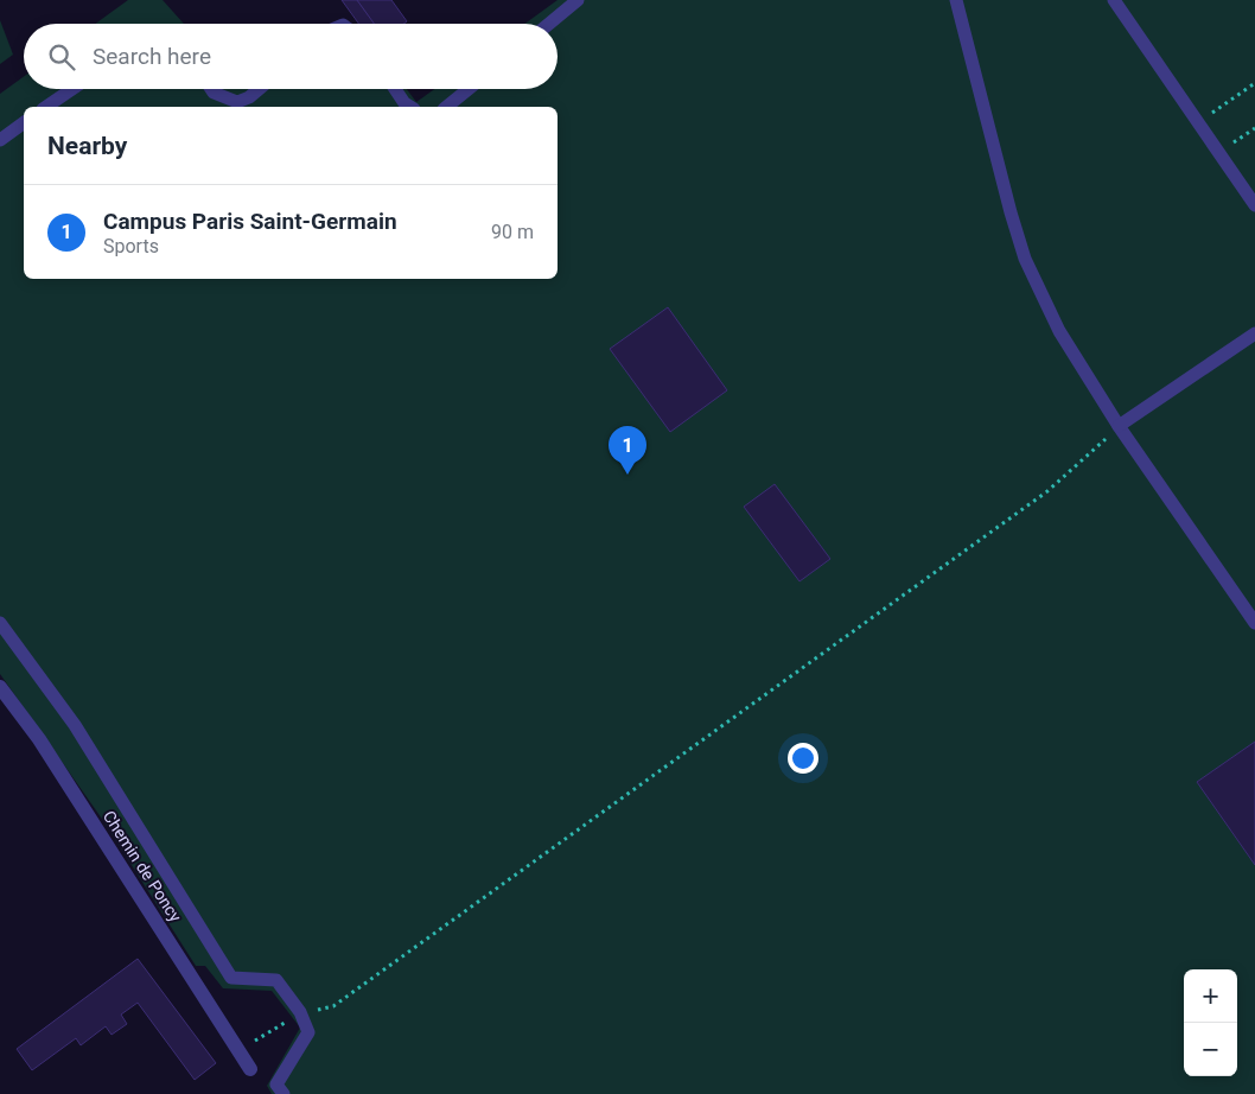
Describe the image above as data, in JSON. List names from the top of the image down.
{
  "streets": {
    "street": ["Chemin de Poncy"]
  },
  "page": {
    "search": "Search here",
    "heading": "Nearby",
    "list": [
      {
        "mark": "1",
        "name": "Campus Paris Saint-Germain",
        "note": "Sports",
        "value": "90 m"
      }
    ],
    "pins": "1",
    "map_buttons": ["+", "−"]
  }
}
